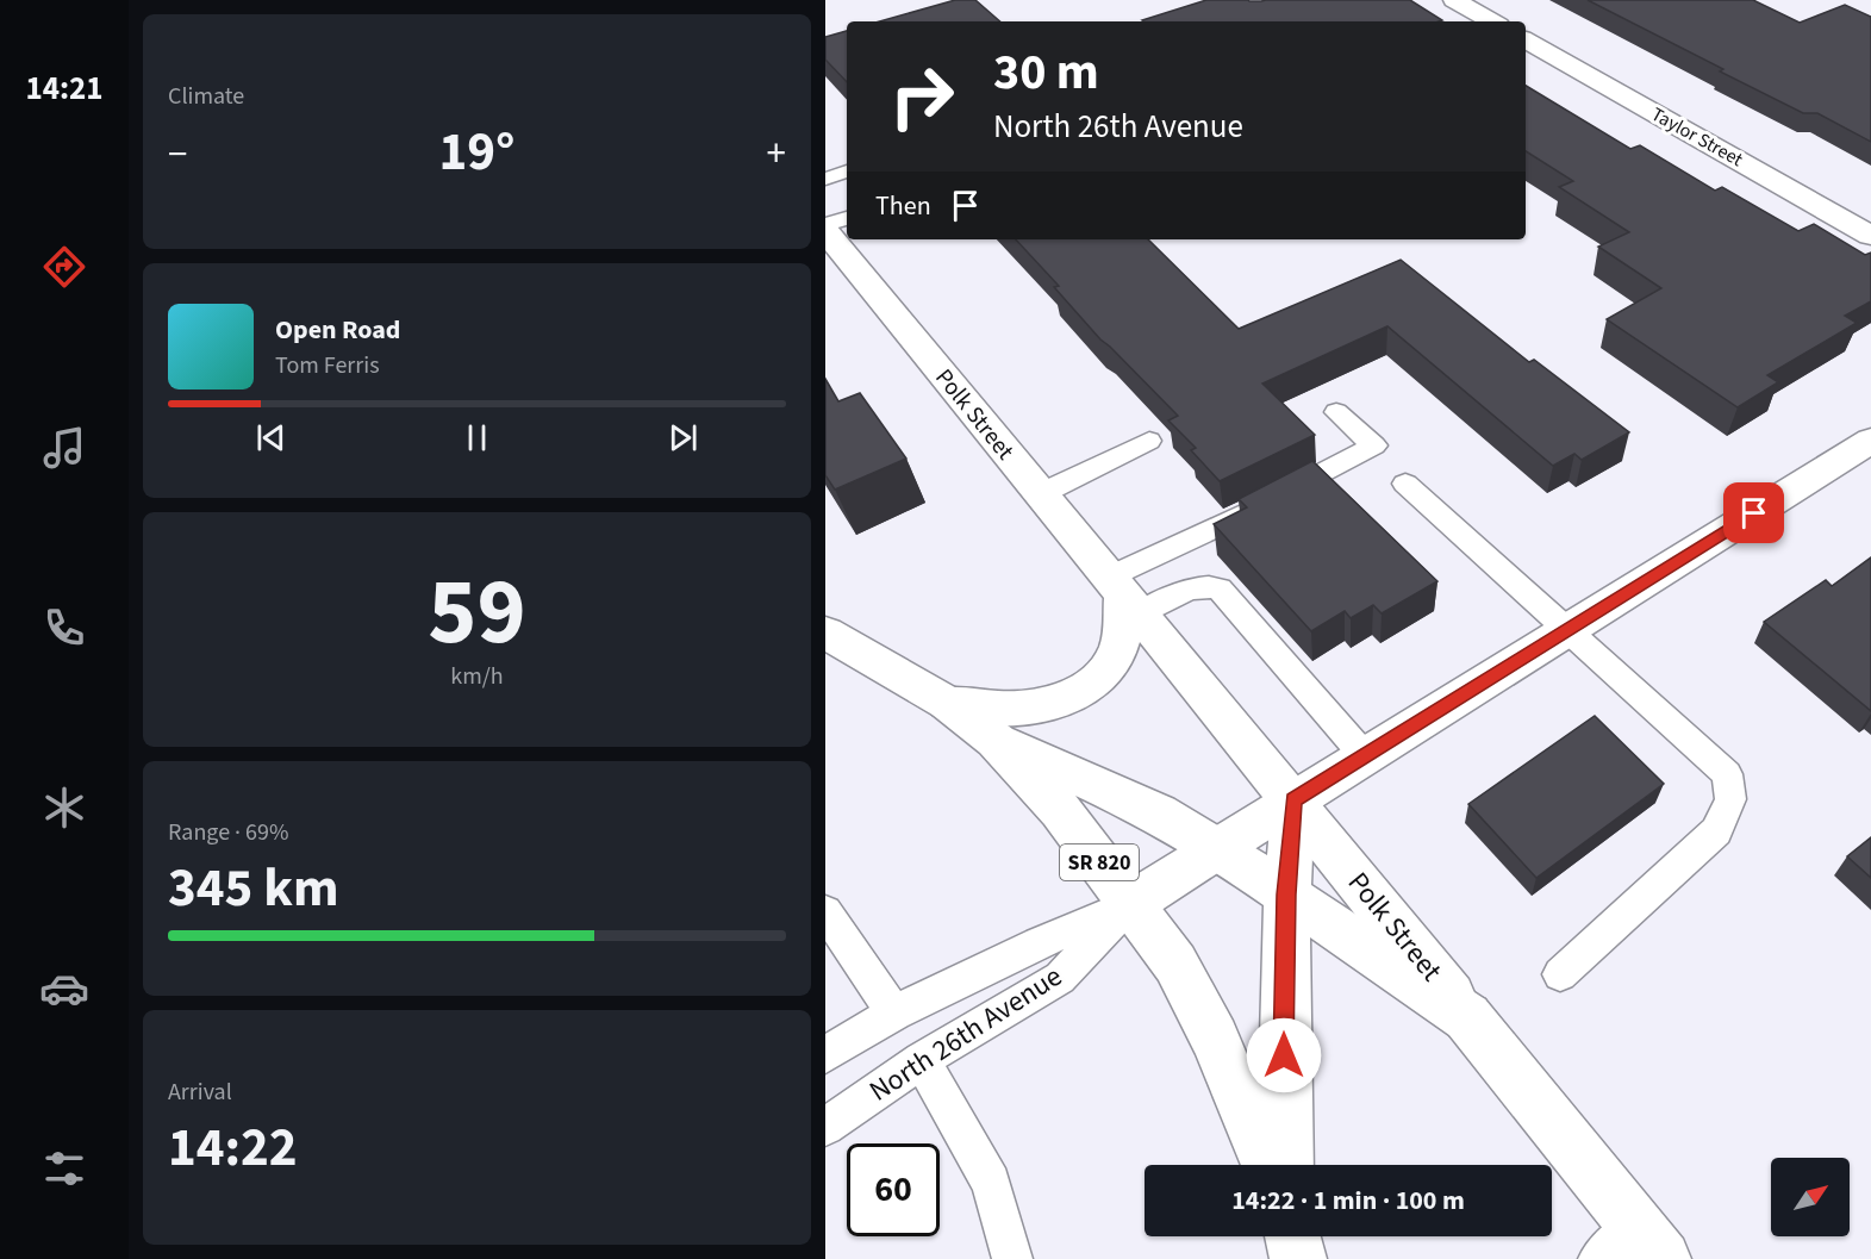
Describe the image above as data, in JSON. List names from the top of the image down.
{
  "streets": {
    "street": [
      "Taylor Street",
      "Polk Street",
      "SR 820",
      "North 26th Avenue"
    ]
  },
  "crossings": [
    ["Polk Street", "North 26th Avenue"],
    ["SR 820", "North 26th Avenue"]
  ],
  "north": "top right",
  "page": {
    "tabs": "14:21",
    "tile": [
      "Climate",
      ["59", "km/h"],
      ["Range · 69%", "345 km"],
      ["Arrival", "14:22"]
    ],
    "turn": ["30 m", "North 26th Avenue"],
    "heat": ["−", "19°", "+"],
    "then": "Then",
    "song": ["Open Road", "Tom Ferris"],
    "limit": "60",
    "trip": "14:22 · 1 min · 100 m"
  }
}
